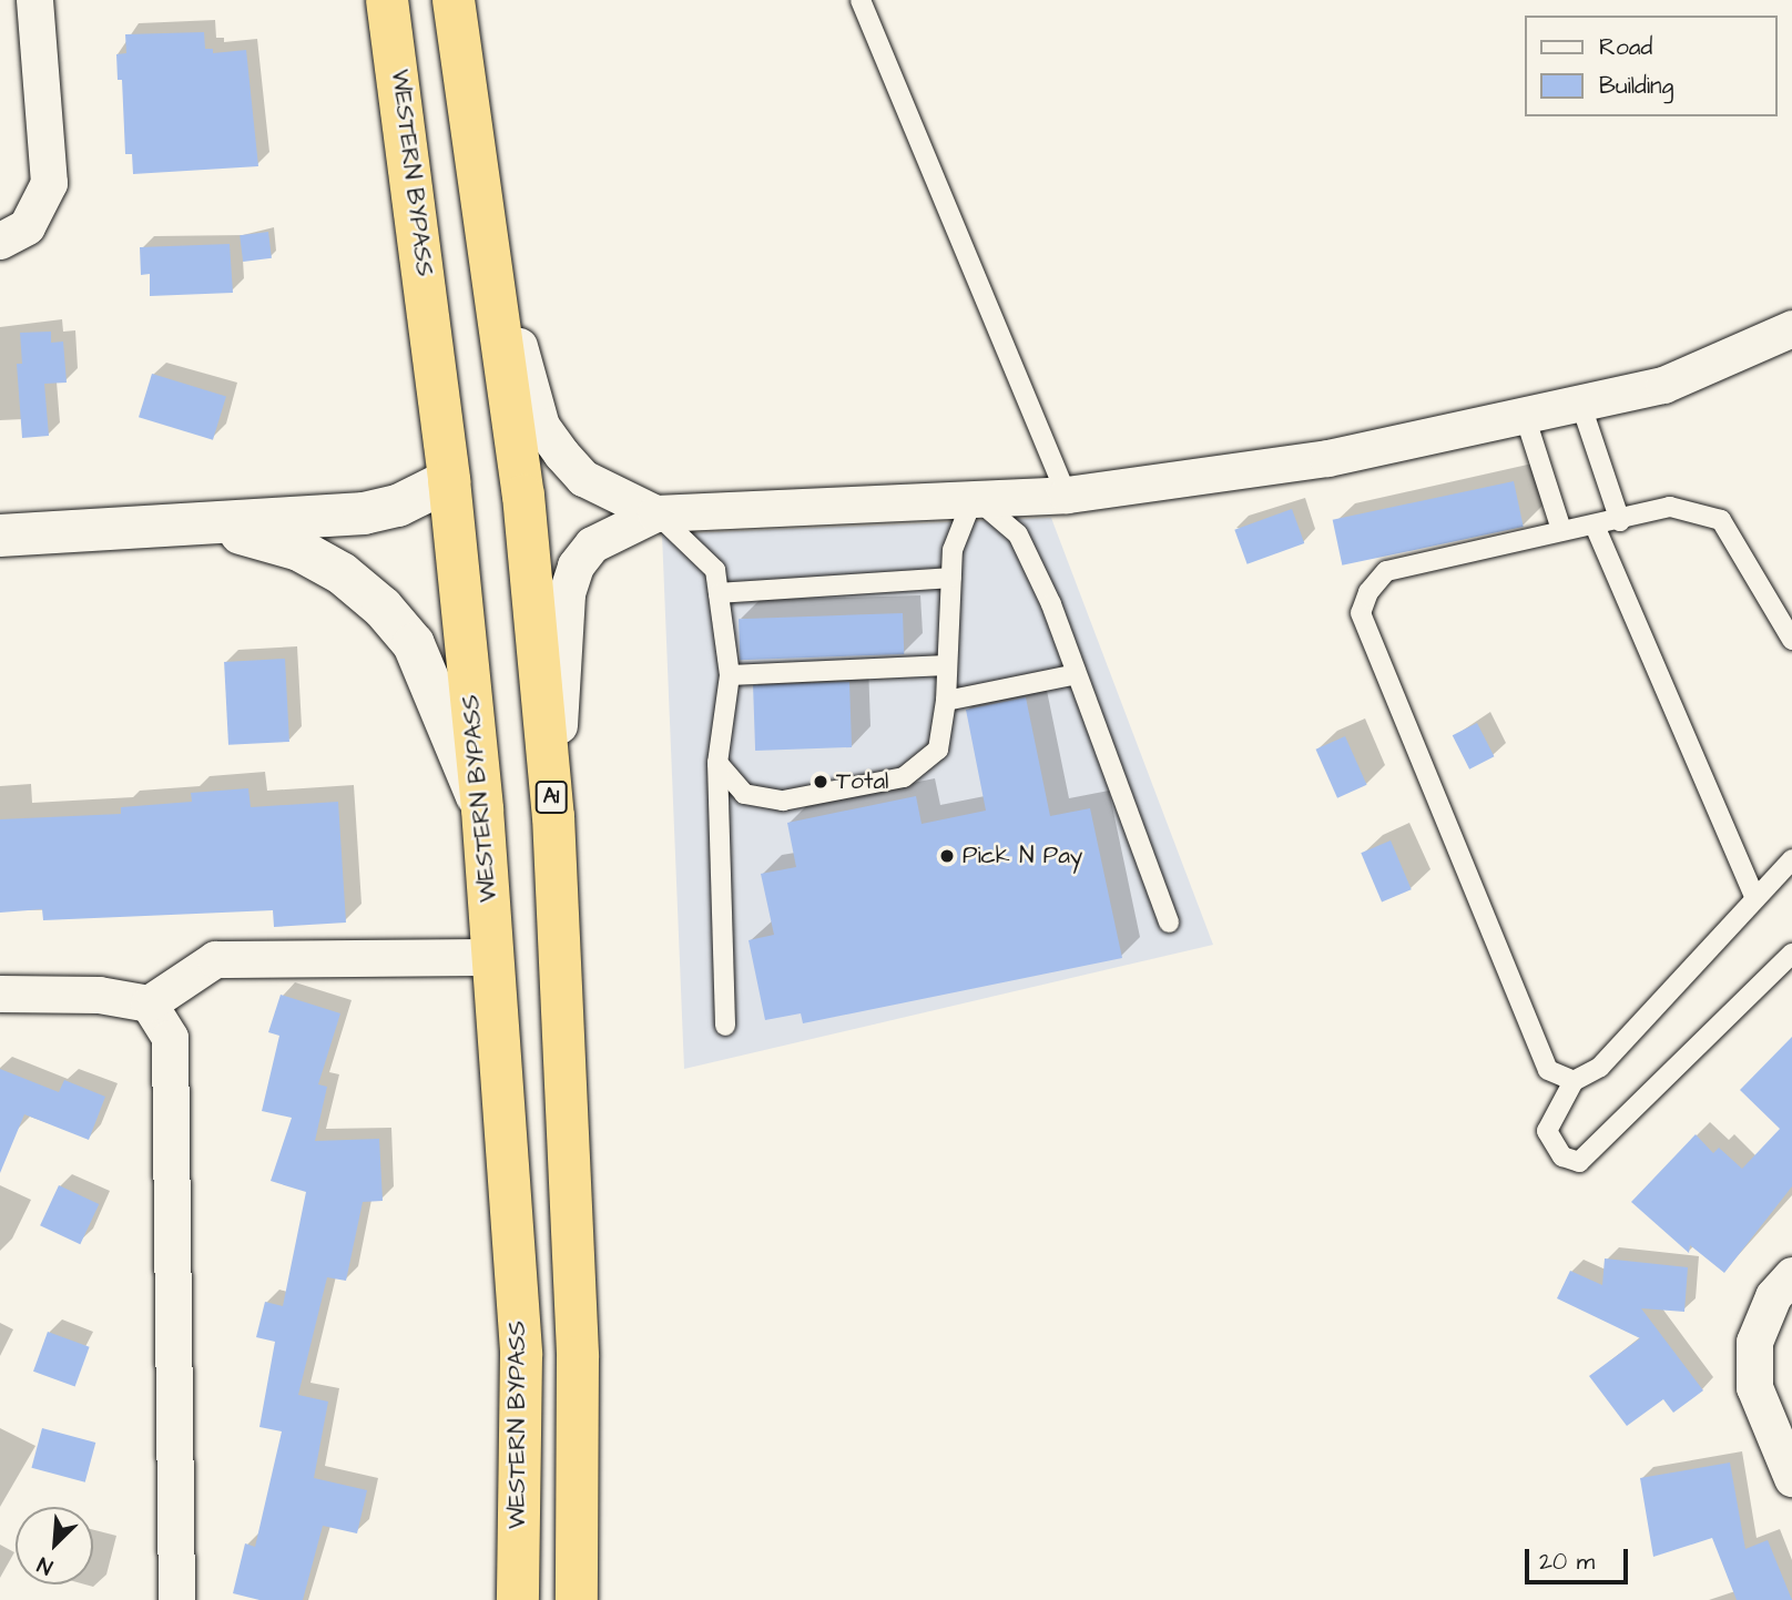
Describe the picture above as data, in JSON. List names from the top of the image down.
{
  "streets": {
    "highway": ["WESTERN BYPASS", "A1"]
  },
  "places": ["Total", "Pick N Pay"],
  "legend": ["Road", "Building"],
  "scale_bar": "20 m",
  "north": "bottom left"
}
